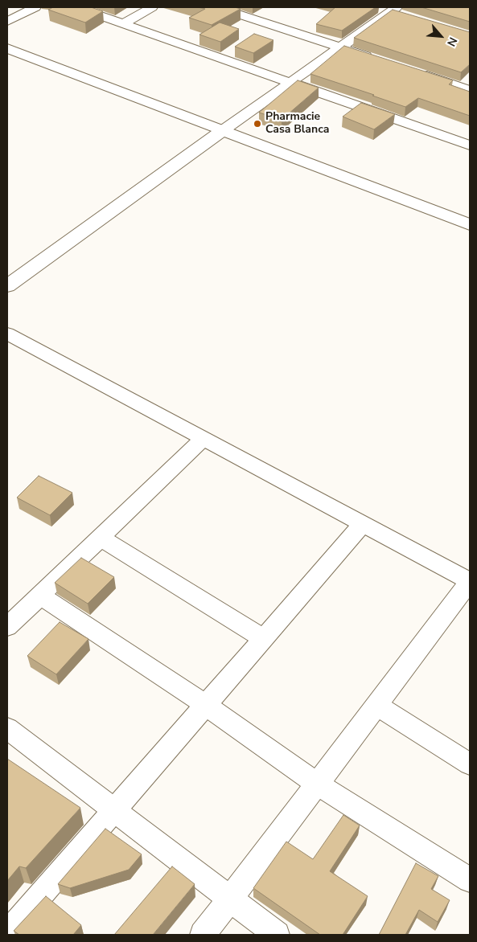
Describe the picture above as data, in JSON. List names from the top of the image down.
{
  "places": ["Pharmacie Casa Blanca"],
  "north": "bottom right"
}
